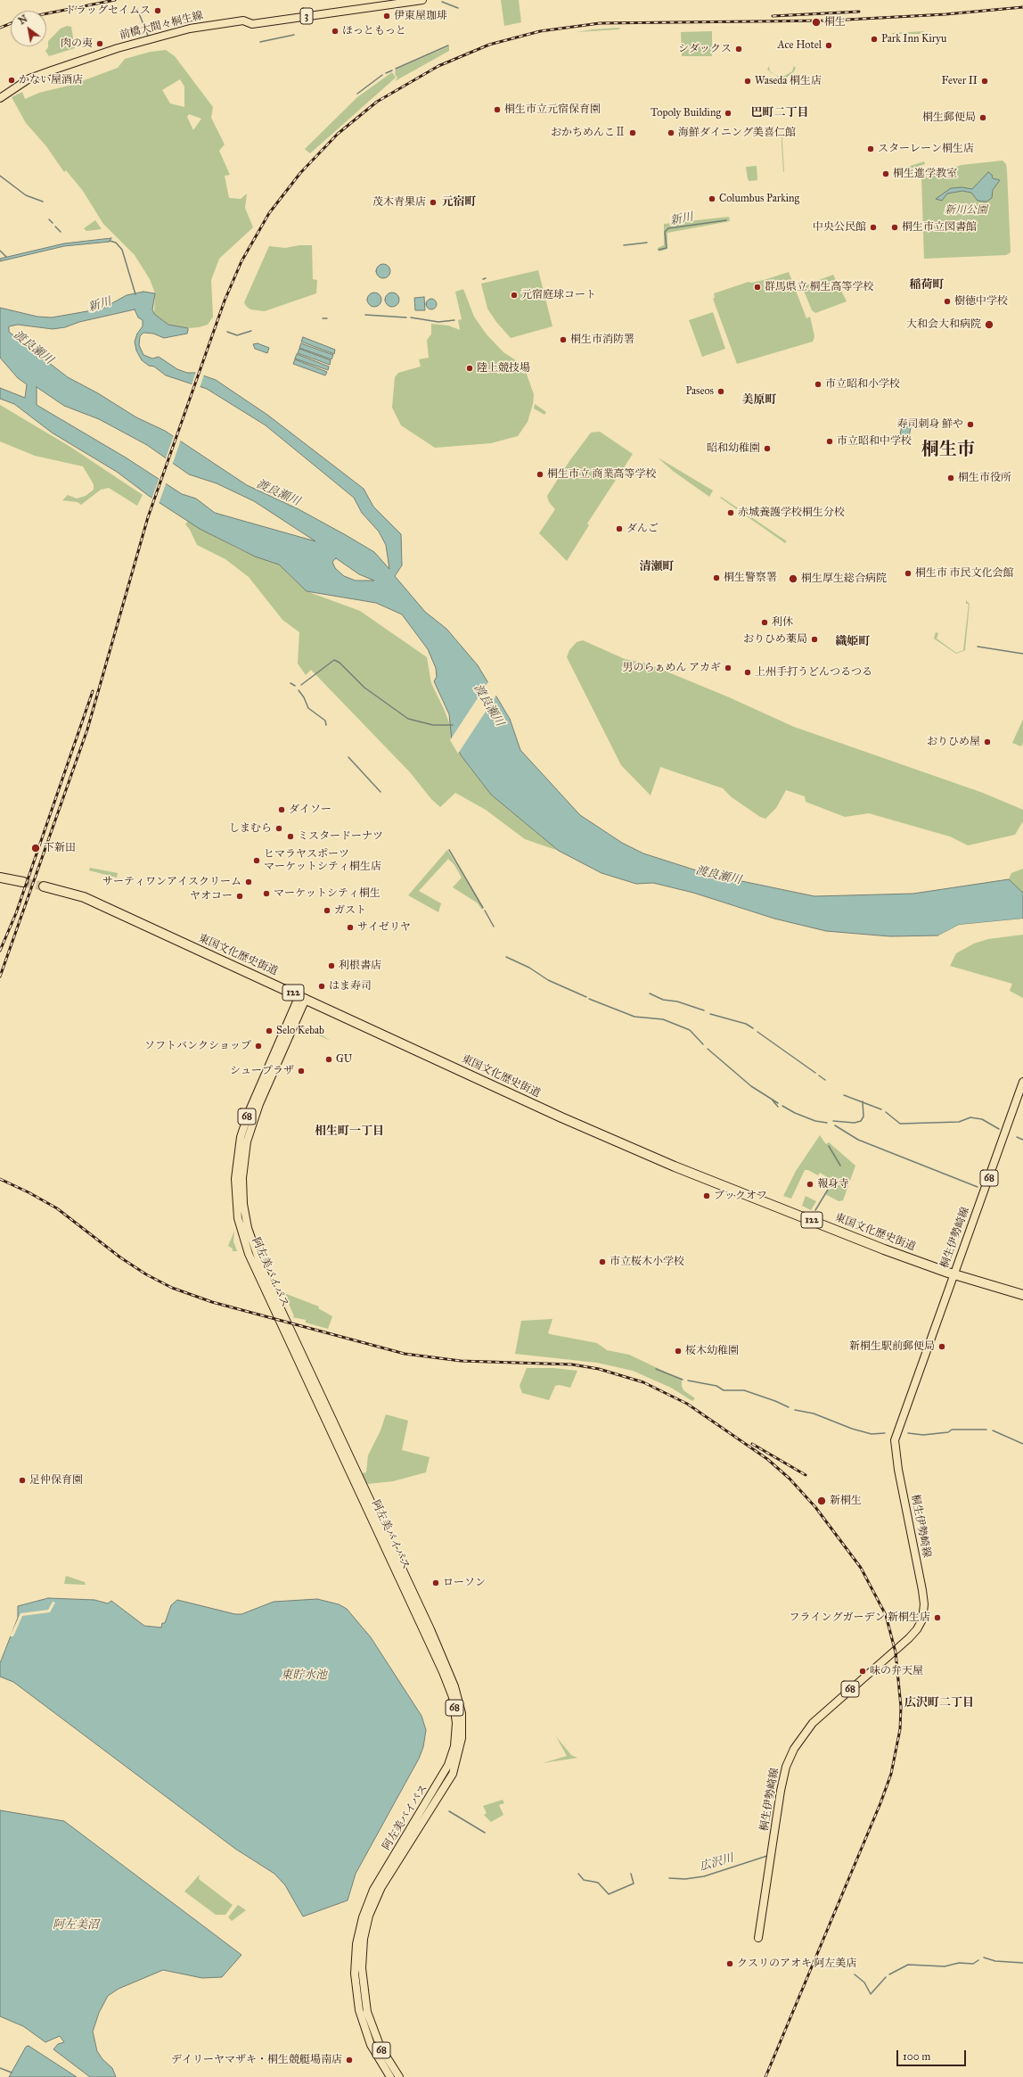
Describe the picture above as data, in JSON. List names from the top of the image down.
{
  "streets": {
    "highway": ["東国文化歴史街道", "122"],
    "main road": [
      "3",
      "前橋大間々桐生線",
      "68",
      "桐生伊勢崎線",
      "阿左美バイパス"
    ]
  },
  "crossings": [
    ["東国文化歴史街道", "122"],
    ["東国文化歴史街道", "桐生伊勢崎線"],
    ["東国文化歴史街道", "阿左美バイパス"],
    ["122", "桐生伊勢崎線"]
  ],
  "districts": [
    "巴町二丁目",
    "元宿町",
    "稲荷町",
    "美原町",
    "桐生市",
    "清瀬町",
    "織姫町",
    "相生町一丁目",
    "広沢町二丁目"
  ],
  "water": [
    "新川",
    "渡良瀬川",
    "東貯水池",
    "広沢川",
    "阿左美沼"
  ],
  "parks": ["新川公園"],
  "places": [
    "ドラッグセイムス",
    "伊東屋珈琲",
    "桐生",
    "ほっともっと",
    "Park Inn Kiryu",
    "肉の夷",
    "Ace Hotel",
    "シダックス",
    "かない屋酒店",
    "Waseda 桐生店",
    "Fever II",
    "桐生市立元宿保育園",
    "Topoly Building",
    "桐生郵便局",
    "おかちめんこⅡ",
    "海鮮ダイニング美喜仁館",
    "スターレーン桐生店",
    "桐生進学教室",
    "Columbus Parking",
    "茂木青果店",
    "中央公民館",
    "桐生市立図書館",
    "群馬県立 桐生高等学校",
    "元宿庭球コート",
    "樹徳中学校",
    "大和会大和病院",
    "桐生市消防署",
    "陸上競技場",
    "市立昭和小学校",
    "Paseos",
    "寿司刺身 鮮や",
    "市立昭和中学校",
    "昭和幼稚園",
    "桐生市立 商業高等学校",
    "桐生市役所",
    "赤城養護学校桐生分校",
    "ダんご",
    "桐生市 市民文化会館",
    "桐生警察署",
    "桐生厚生総合病院",
    "利休",
    "おりひめ薬局",
    "男のらぁめん アカギ",
    "上州手打うどんつるつる",
    "おりひめ屋",
    "ダイソー",
    "しまむら",
    "ミスタードーナツ",
    "下新田",
    "ヒマラヤスポーツ マーケットシティ桐生店",
    "サーティワンアイスクリーム",
    "マーケットシティ桐生",
    "ヤオコー",
    "ガスト",
    "サイゼリヤ",
    "利根書店",
    "はま寿司",
    "Selo Kebab",
    "ソフトバンクショップ",
    "GU",
    "シュープラザ",
    "報身寺",
    "ブックオフ",
    "市立桜木小学校",
    "新桐生駅前郵便局",
    "桜木幼稚園",
    "足仲保育園",
    "新桐生",
    "ローソン",
    "フライングガーデン 新桐生店",
    "味の弁天屋",
    "クスリのアオキ 阿左美店",
    "デイリーヤマザキ・桐生競艇場南店"
  ],
  "scale_bar": "100 m",
  "north": "top left"
}
